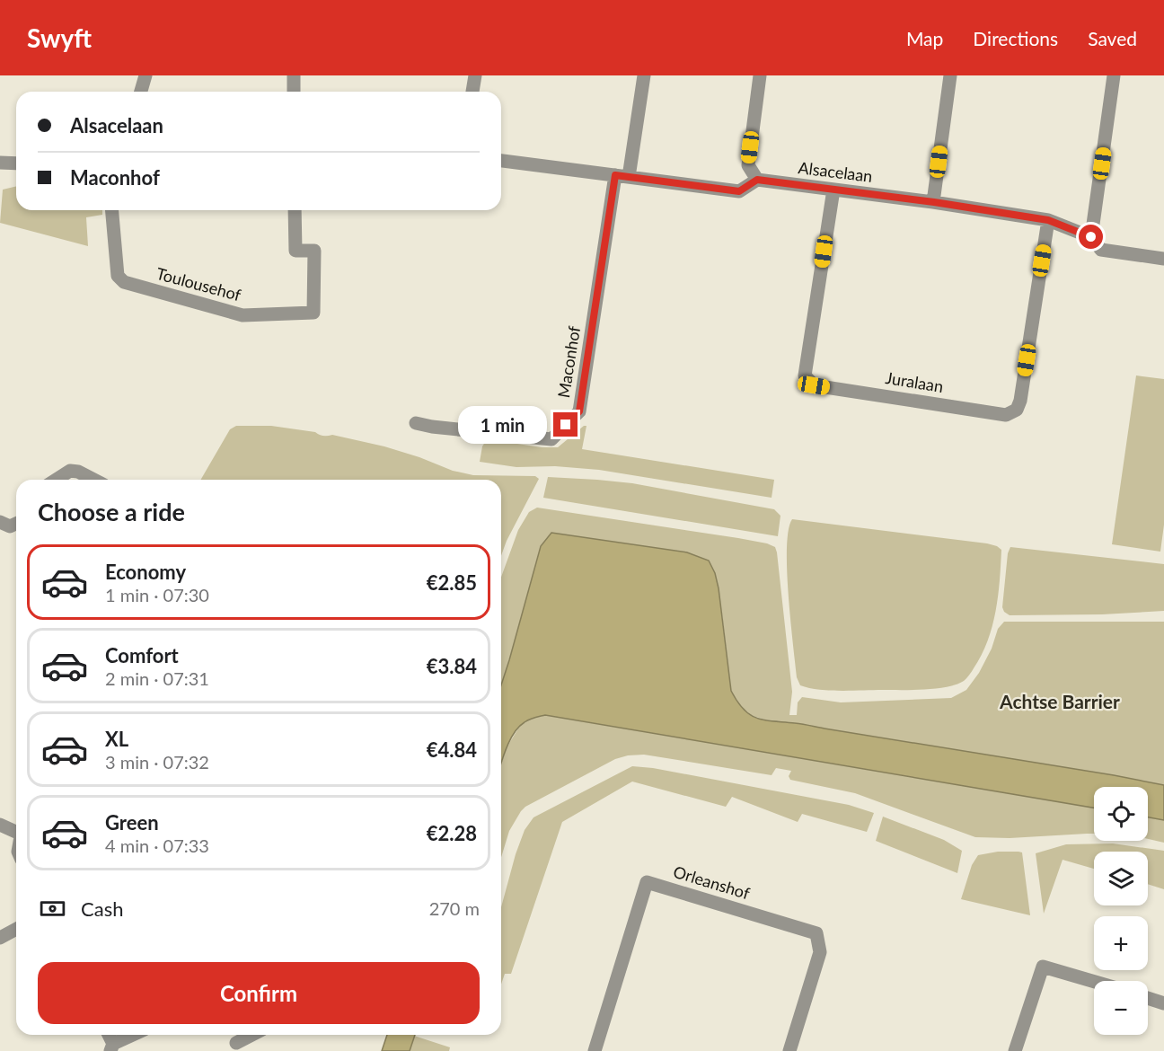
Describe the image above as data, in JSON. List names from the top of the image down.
{
  "streets": {
    "street": [
      "Alsacelaan",
      "Toulousehof",
      "Maconhof",
      "Juralaan",
      "Orleanshof"
    ]
  },
  "crossings": [
    ["Alsacelaan", "Juralaan"]
  ],
  "districts": ["Achtse Barrier"],
  "page": {
    "header": "Swyft",
    "nav": ["Map", "Directions", "Saved"],
    "banner": ["Alsacelaan", "Maconhof"],
    "bubble": "1 min",
    "heading": "Choose a ride",
    "list": [
      {
        "name": "Economy",
        "note": "1 min · 07:30",
        "value": "€2.85"
      },
      {
        "name": "Comfort",
        "note": "2 min · 07:31",
        "value": "€3.84"
      },
      {
        "name": "XL",
        "note": "3 min · 07:32",
        "value": "€4.84"
      },
      {
        "name": "Green",
        "note": "4 min · 07:33",
        "value": "€2.28"
      }
    ],
    "map_buttons": ["+", "−"],
    "pay": ["Cash", "270 m"],
    "buttons": "Confirm"
  }
}
